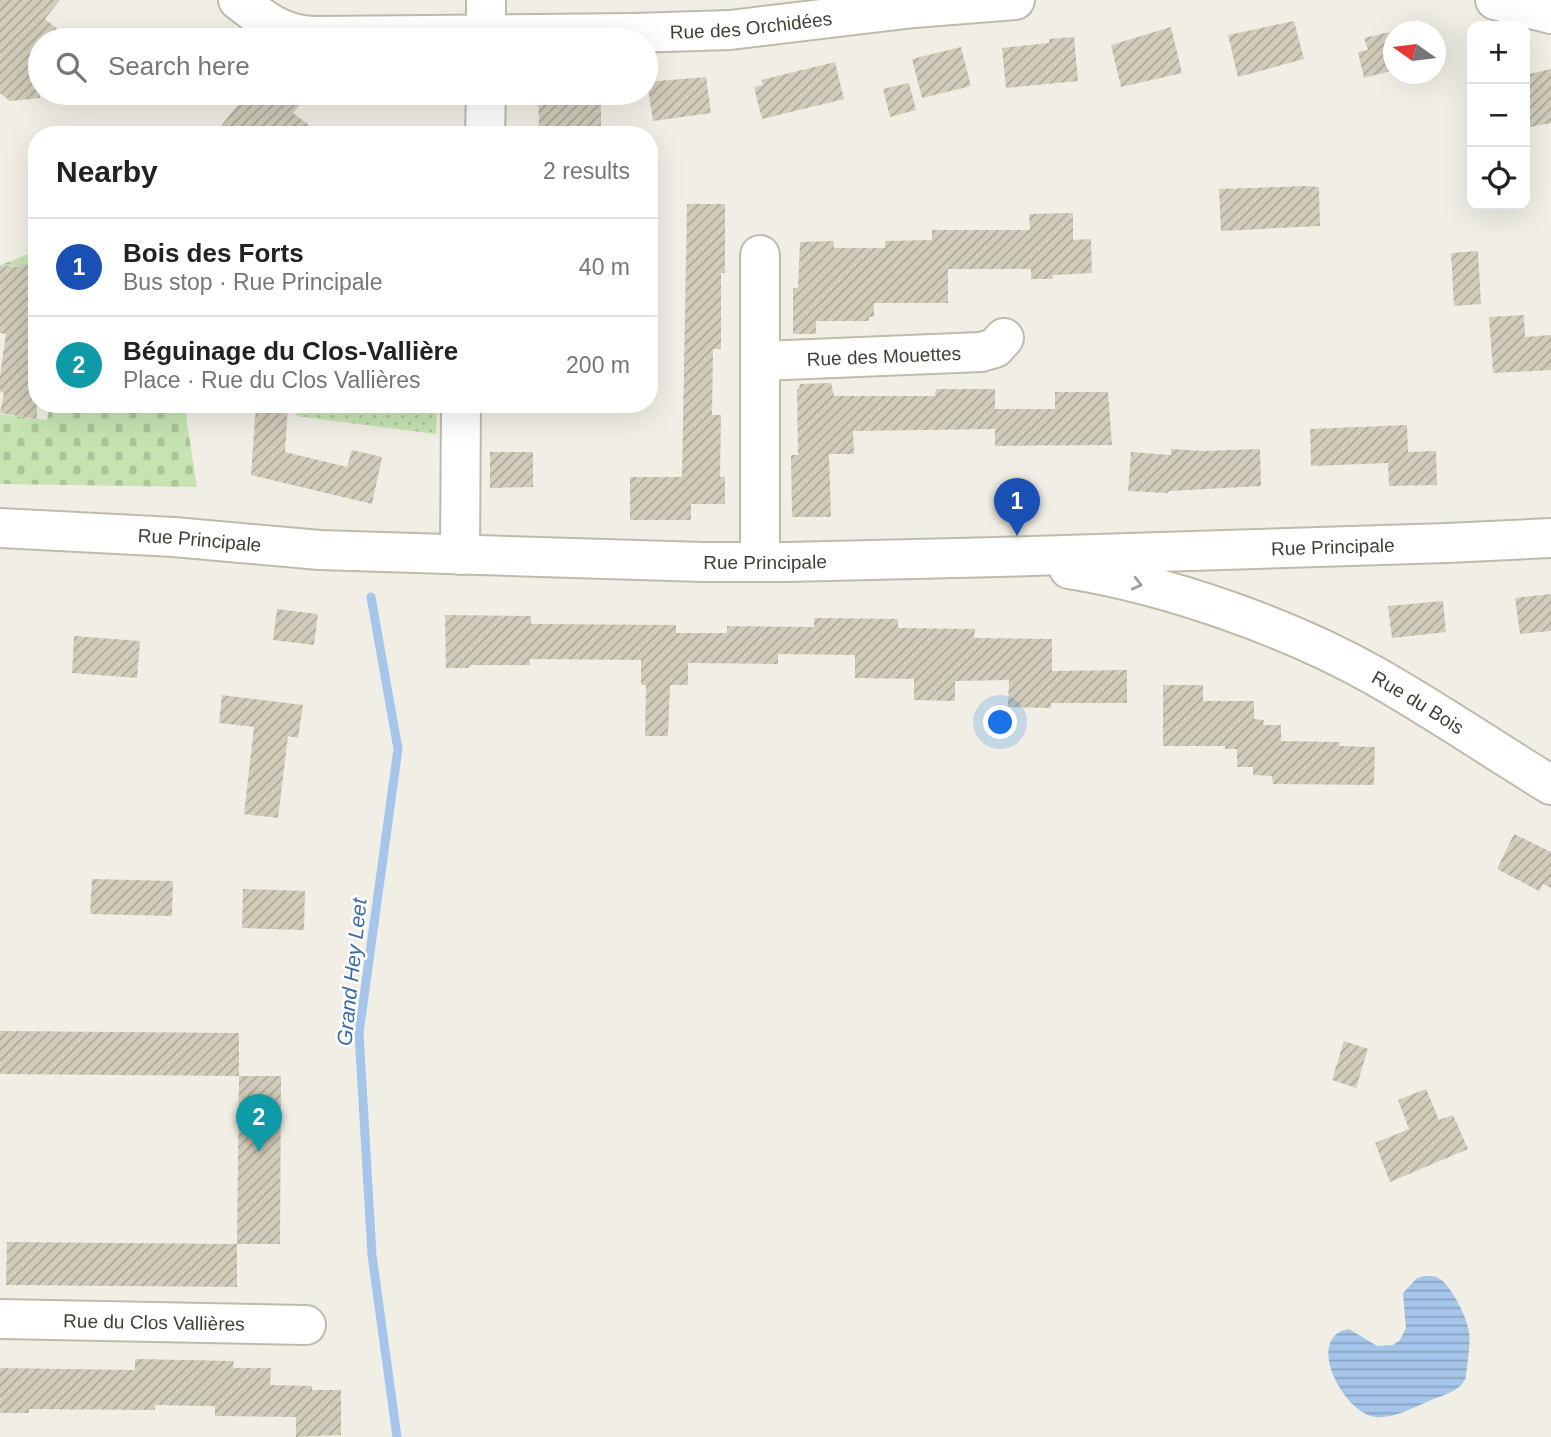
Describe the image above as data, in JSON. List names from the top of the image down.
{
  "streets": {
    "street": [
      "Rue des Orchidées",
      "Rue des Mouettes",
      "Rue Principale",
      "Rue du Bois",
      "Rue du Clos Vallières"
    ]
  },
  "crossings": [
    ["Rue Principale", "Rue du Bois"]
  ],
  "water": ["Grand Hey Leet"],
  "north": "left",
  "page": {
    "map_buttons": ["+", "−"],
    "search": "Search here",
    "heading": ["Nearby", "2 results"],
    "list": [
      {
        "mark": "1",
        "name": "Bois des Forts",
        "note": "Bus stop · Rue Principale",
        "value": "40 m"
      },
      {
        "mark": "2",
        "name": "Béguinage du Clos-Vallière",
        "note": "Place · Rue du Clos Vallières",
        "value": "200 m"
      }
    ],
    "pins": ["1", "2"]
  }
}
